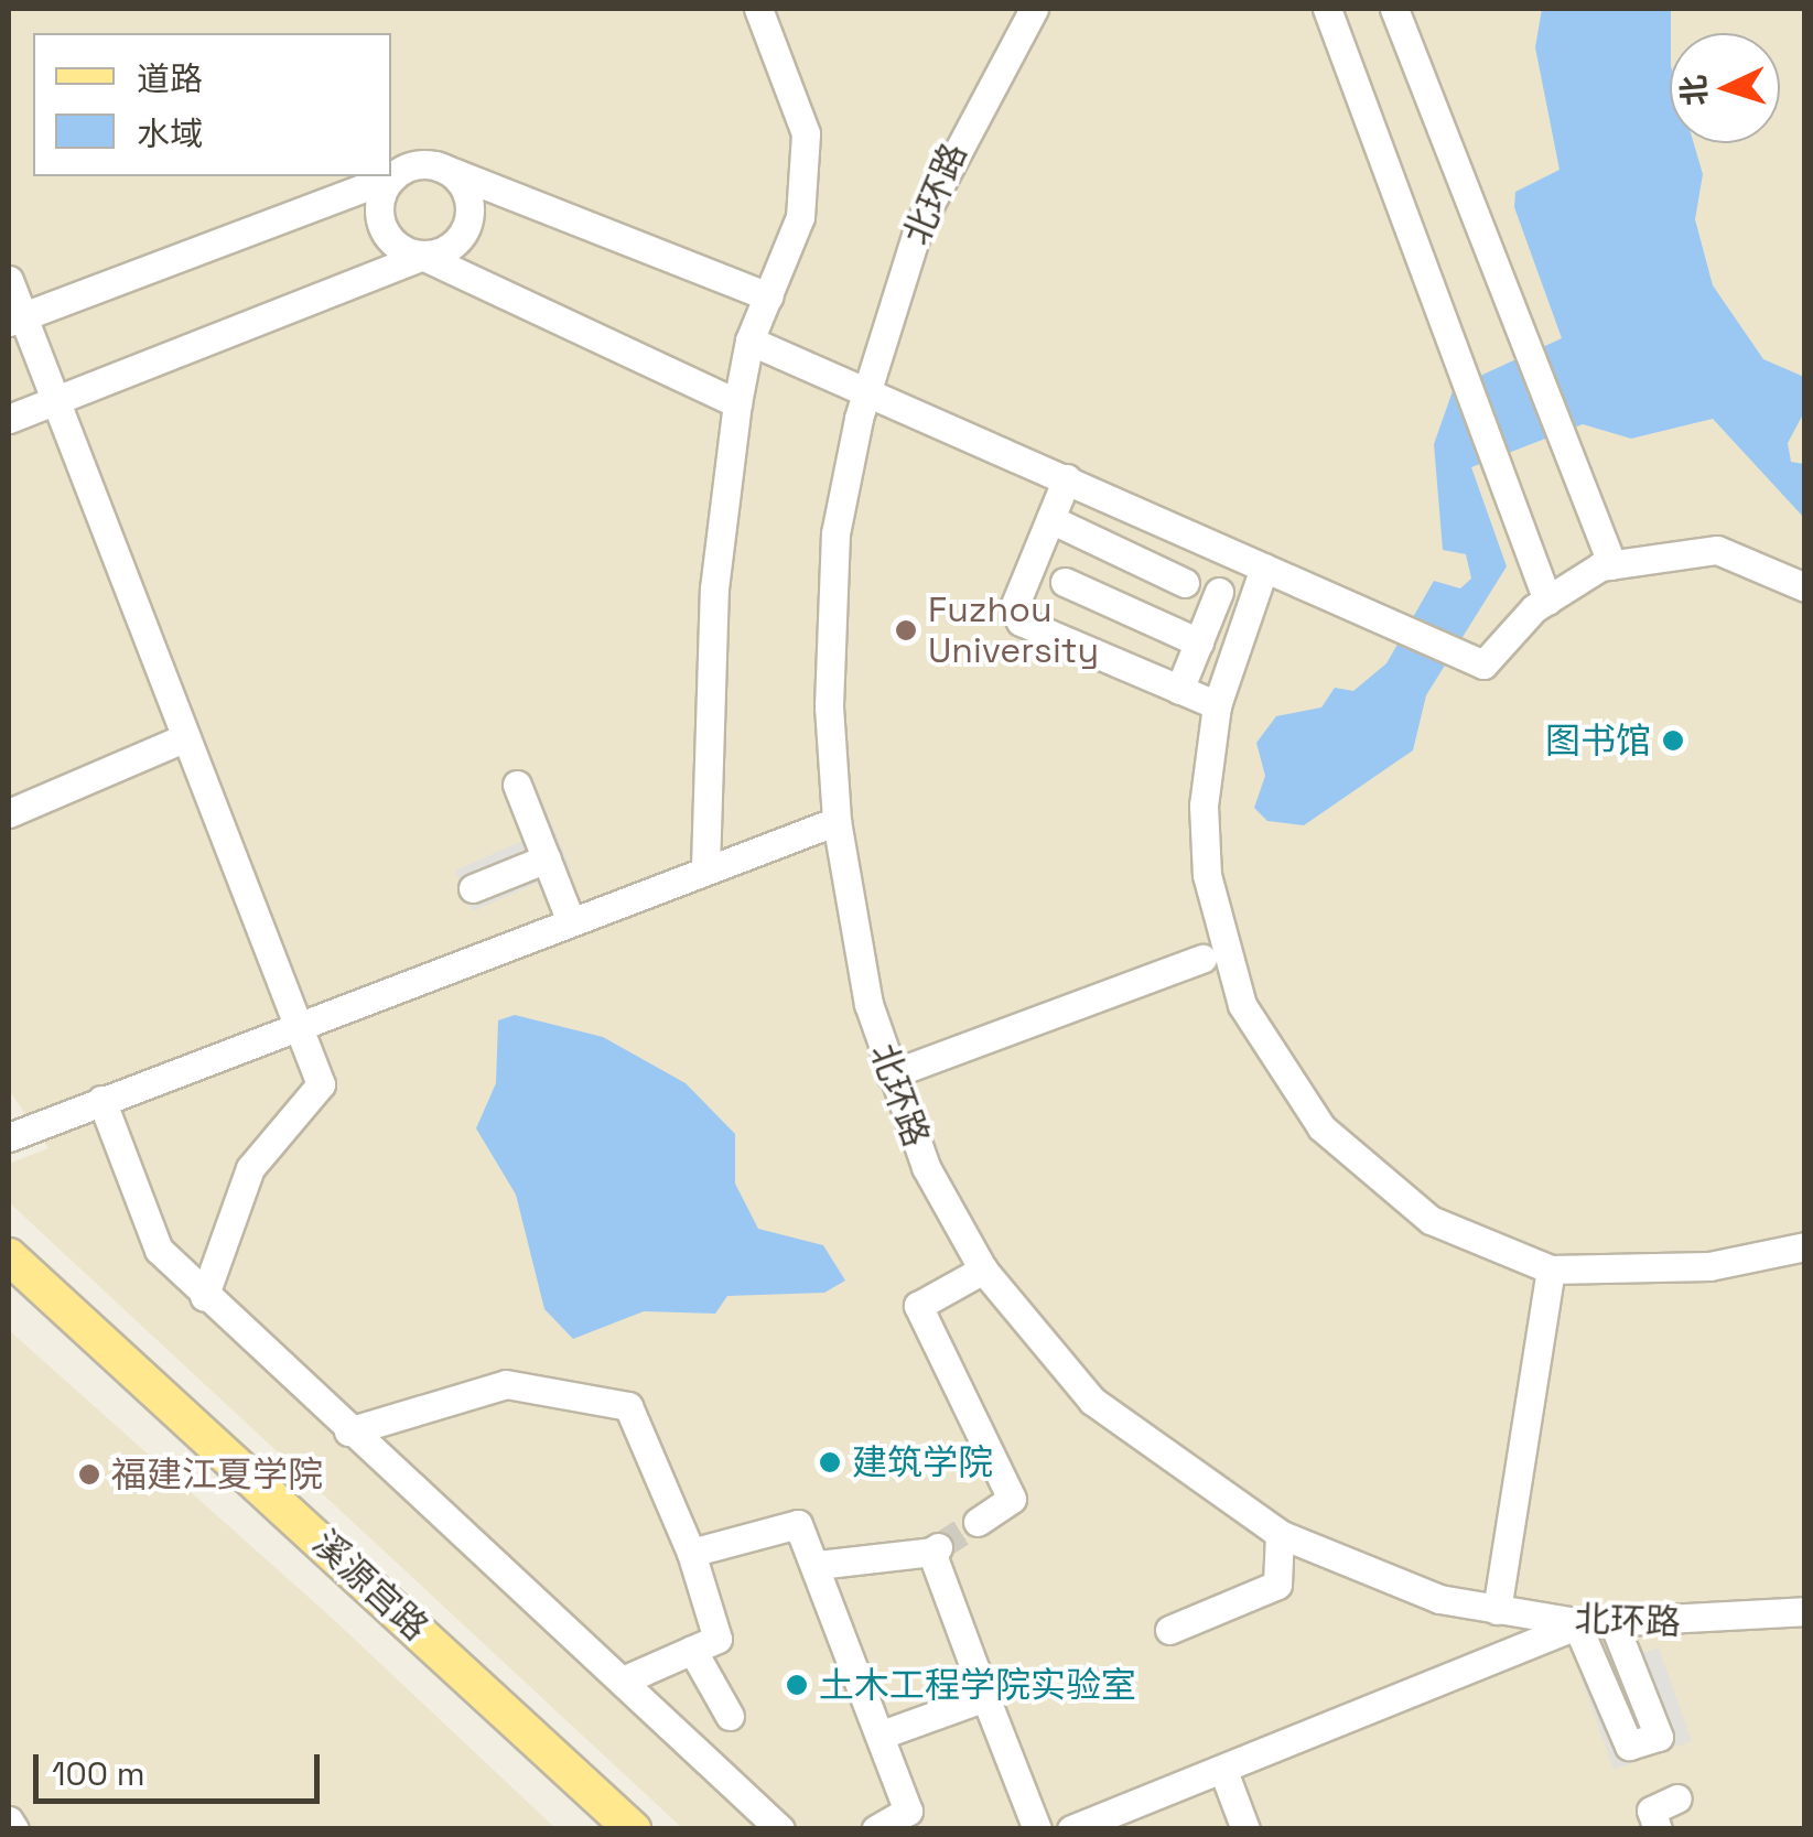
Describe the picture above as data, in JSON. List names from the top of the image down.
{
  "streets": {
    "main road": ["溪源宫路"],
    "street": ["北环路"]
  },
  "places": [
    "Fuzhou University",
    "图书馆",
    "建筑学院",
    "福建江夏学院",
    "土木工程学院实验室"
  ],
  "legend": ["道路", "水域"],
  "scale_bar": "100 m",
  "north": "left"
}
